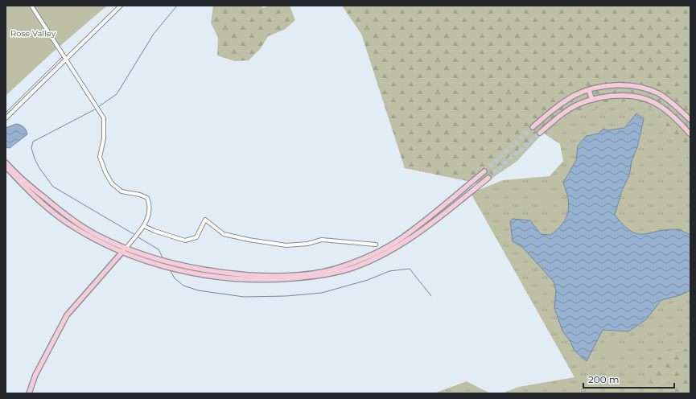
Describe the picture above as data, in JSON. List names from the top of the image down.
{
  "parks": ["Rose Valley"],
  "scale_bar": "200 m"
}
